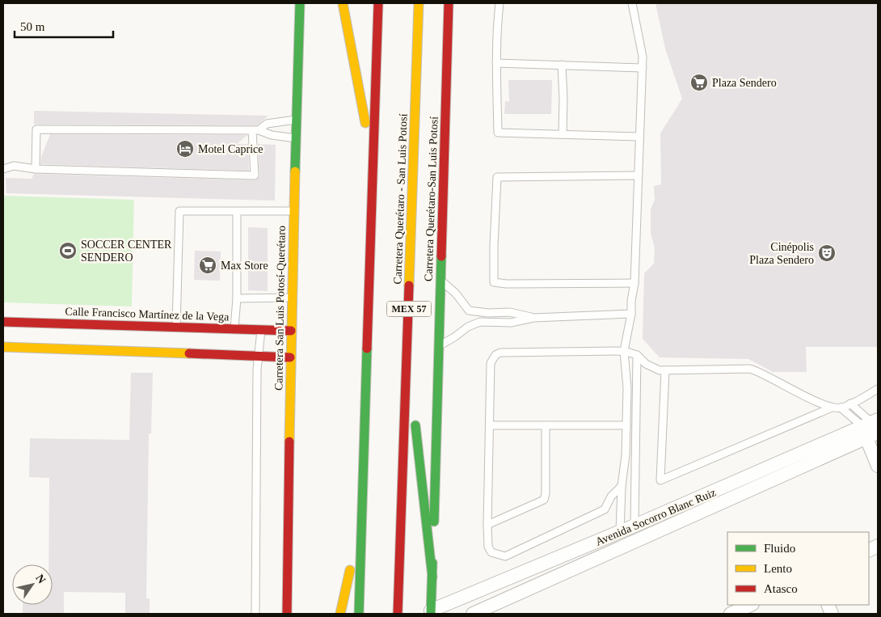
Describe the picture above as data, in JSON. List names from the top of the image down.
{
  "streets": {
    "main road": [
      "Carretera Querétaro - San Luis Potosí",
      "Carretera Querétaro-San Luis Potosí",
      "Carretera San Luis Potosí-Querétaro",
      "MEX 57",
      "Calle Francisco Martínez de la Vega"
    ],
    "street": ["Avenida Socorro Blanc Ruiz"]
  },
  "crossings": [
    ["Carretera Querétaro-San Luis Potosí", "Avenida Socorro Blanc Ruiz"],
    ["Carretera San Luis Potosí-Querétaro", "Calle Francisco Martínez de la Vega"]
  ],
  "places": {
    "supermarket": ["Plaza Sendero", "Max Store"],
    "hotel": ["Motel Caprice"],
    "sports": ["SOCCER CENTER SENDERO"],
    "theatre": ["Cinépolis Plaza Sendero"]
  },
  "legend": ["Fluido", "Lento", "Atasco"],
  "scale_bar": "50 m",
  "north": "top right"
}
